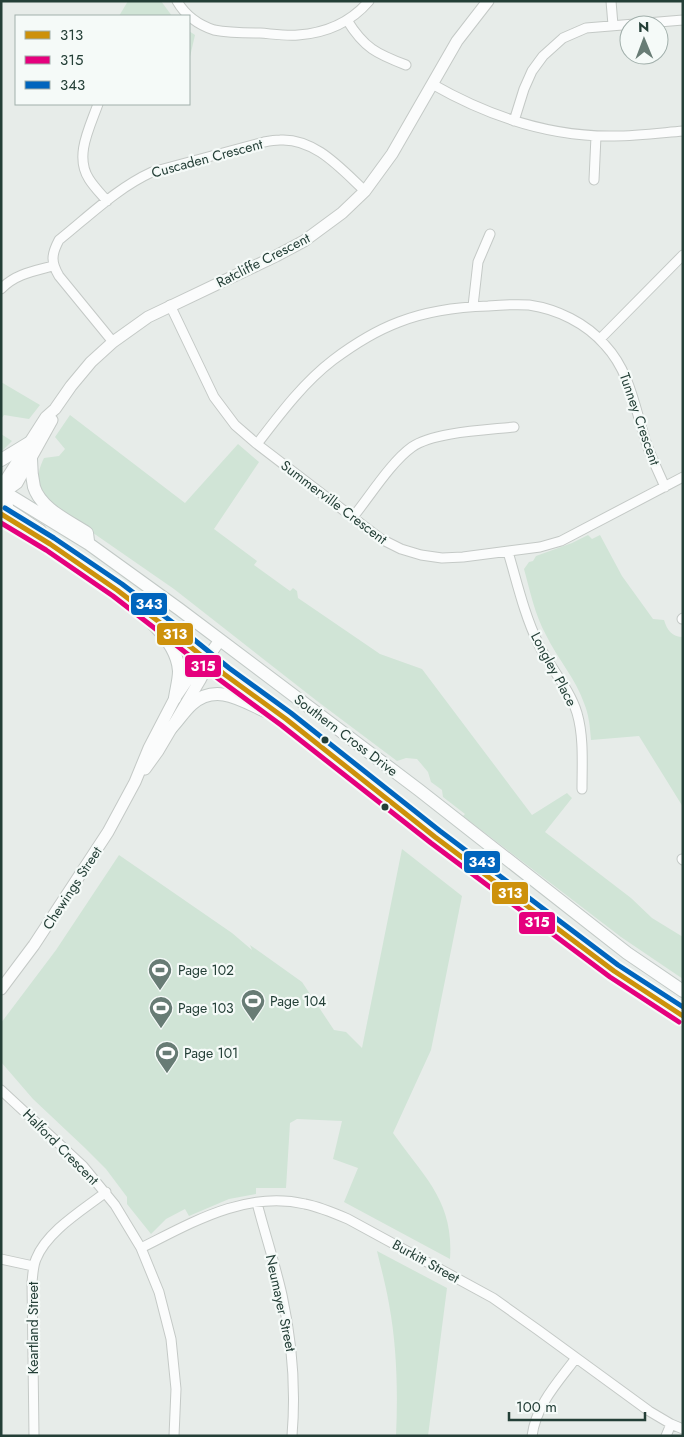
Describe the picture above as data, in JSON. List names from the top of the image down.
{
  "streets": {
    "main road": ["Southern Cross Drive"],
    "street": [
      "Cuscaden Crescent",
      "Ratcliffe Crescent",
      "Tunney Crescent",
      "Summerville Crescent",
      "Longley Place",
      "Chewings Street",
      "Halford Crescent",
      "Burkitt Street",
      "Neumayer Street",
      "Keartland Street"
    ]
  },
  "crossings": [
    ["Cuscaden Crescent", "Ratcliffe Crescent"],
    ["Ratcliffe Crescent", "Summerville Crescent"],
    ["Ratcliffe Crescent", "Southern Cross Drive"],
    ["Tunney Crescent", "Summerville Crescent"],
    ["Summerville Crescent", "Longley Place"],
    ["Southern Cross Drive", "Chewings Street"],
    ["Halford Crescent", "Burkitt Street"],
    ["Halford Crescent", "Keartland Street"],
    ["Burkitt Street", "Neumayer Street"]
  ],
  "places": {
    "sports": [
      "Page 102",
      "Page 104",
      "Page 103",
      "Page 101"
    ]
  },
  "lines": ["transit line 343", "transit line 313", "transit line 315"],
  "legend": ["313", "315", "343"],
  "scale_bar": "100 m",
  "north": "top"
}
